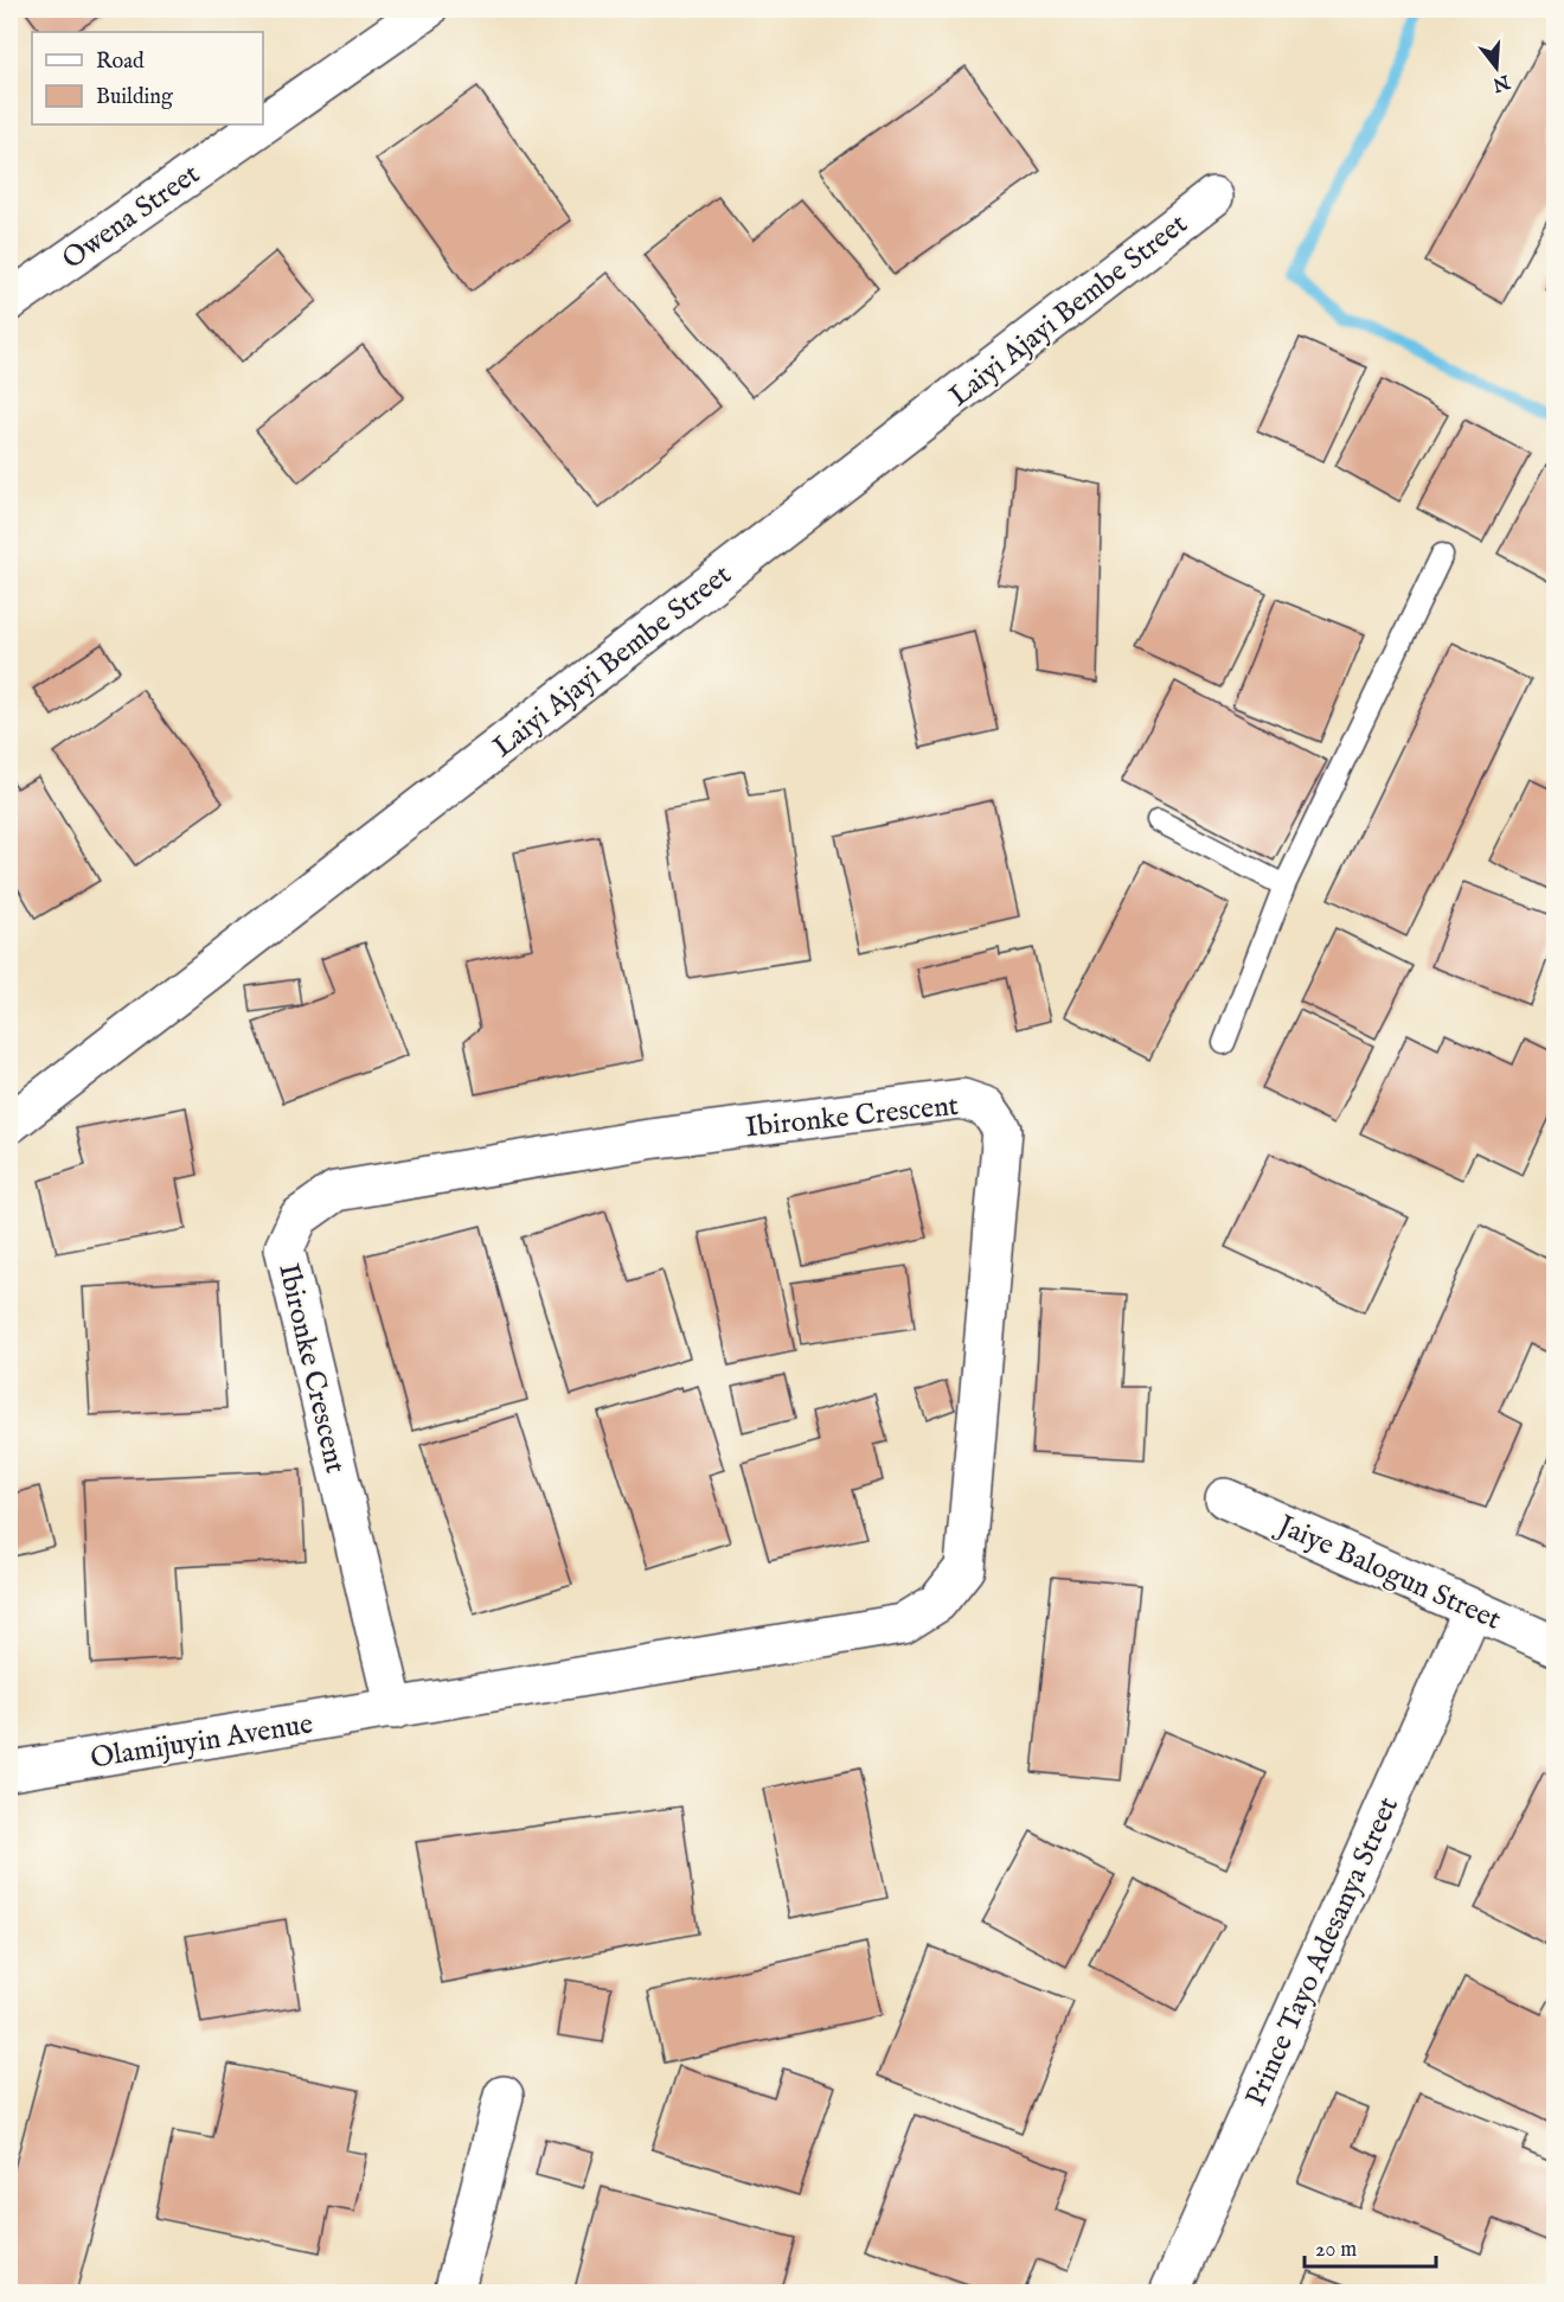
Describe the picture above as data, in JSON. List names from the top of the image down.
{
  "streets": {
    "street": [
      "Owena Street",
      "Laiyi Ajayi Bembe Street",
      "Ibironke Crescent",
      "Jaiye Balogun Street",
      "Olamijuyin Avenue",
      "Prince Tayo Adesanya Street"
    ]
  },
  "crossings": [
    ["Ibironke Crescent", "Olamijuyin Avenue"],
    ["Jaiye Balogun Street", "Prince Tayo Adesanya Street"]
  ],
  "legend": ["Road", "Building"],
  "scale_bar": "20 m",
  "north": "bottom"
}
